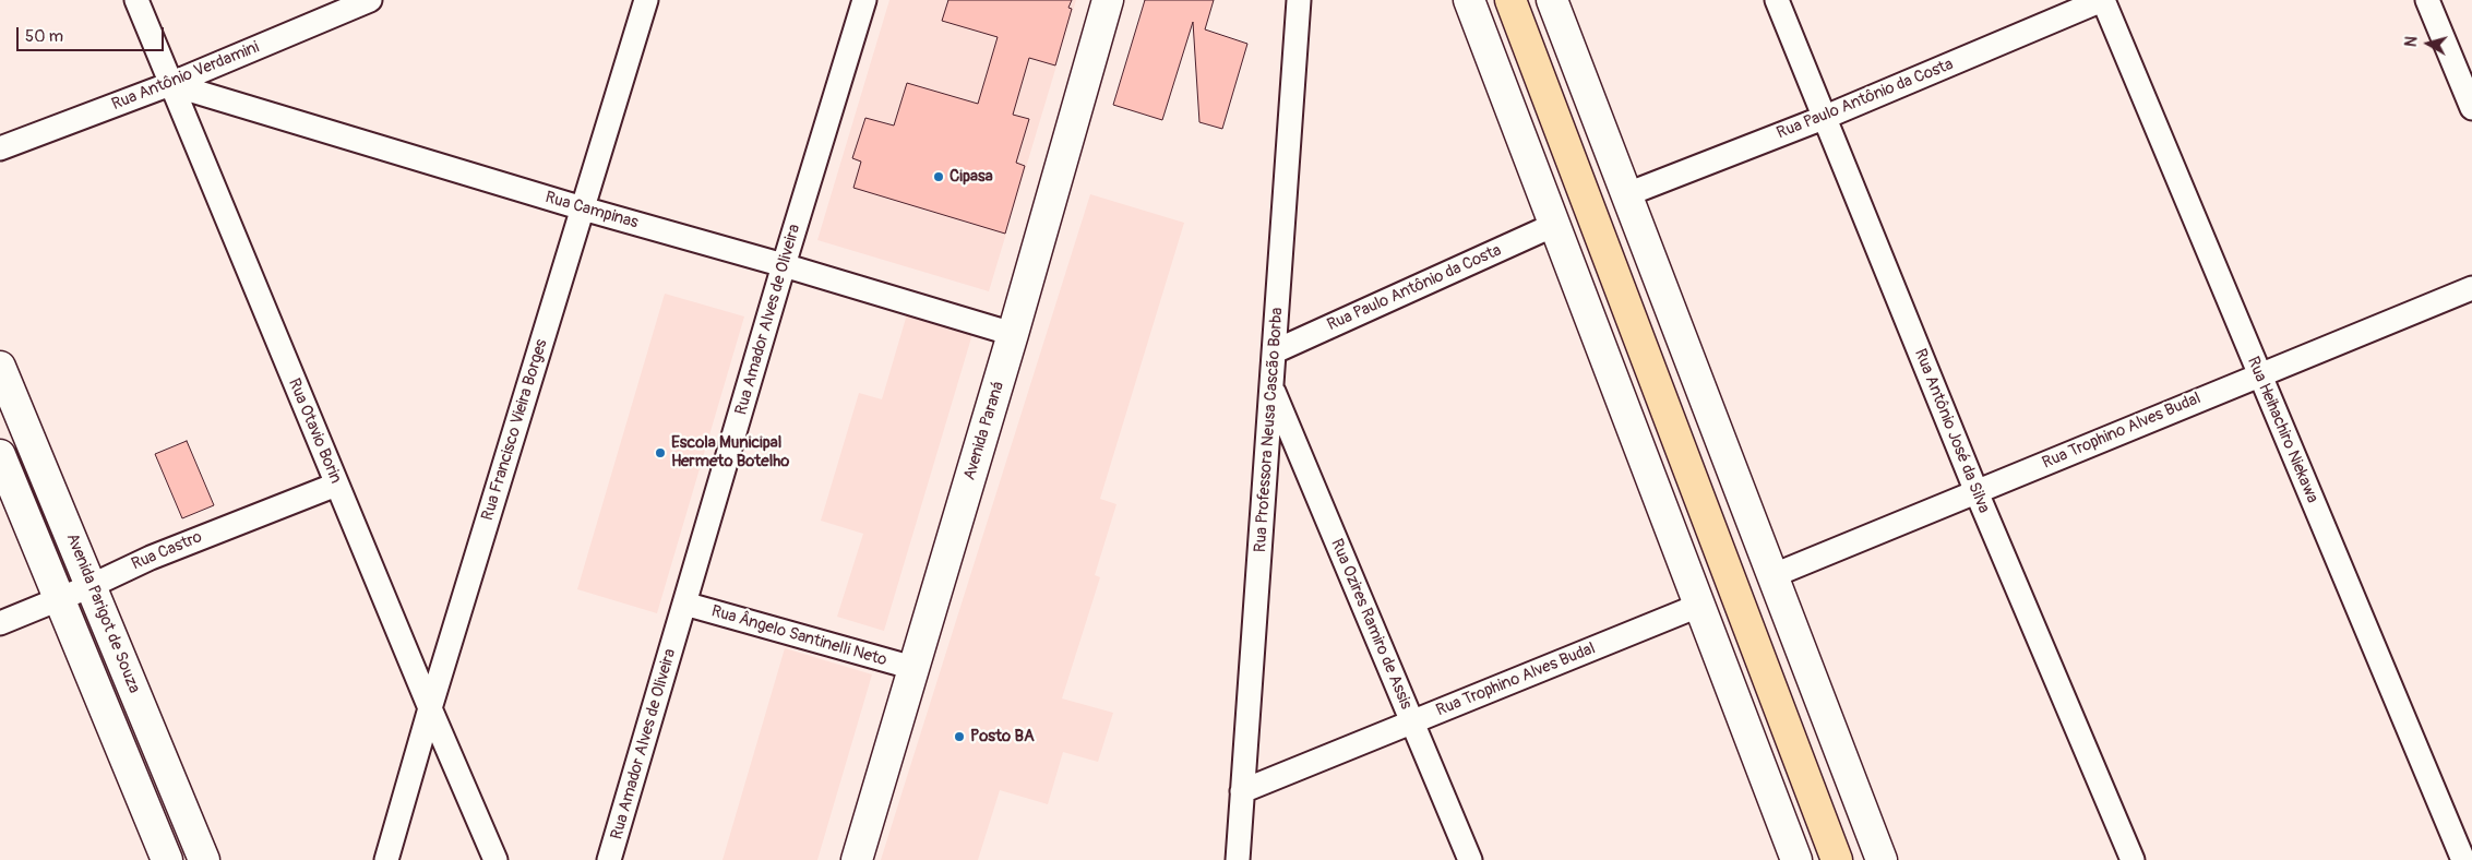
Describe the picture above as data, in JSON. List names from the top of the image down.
{
  "streets": {
    "street": [
      "Rua Antônio Verdamini",
      "Rua Paulo Antônio da Costa",
      "Rua Campinas",
      "Rua Amador Alves de Oliveira",
      "Rua Francisco Vieira Borges",
      "Rua Professora Neusa Cascão Borba",
      "Rua Heihachiro Niekawa",
      "Rua Otavio Borin",
      "Avenida Paraná",
      "Rua Antônio José da Silva",
      "Rua Trophino Alves Budal",
      "Rua Castro",
      "Avenida Parigot de Souza",
      "Rua Ozires Ramiro de Assis",
      "Rua Ângelo Santinelli Neto"
    ]
  },
  "crossings": [
    ["Rua Antônio Verdamini", "Rua Campinas"],
    ["Rua Antônio Verdamini", "Rua Otavio Borin"],
    ["Rua Paulo Antônio da Costa", "Rua Professora Neusa Cascão Borba"],
    ["Rua Paulo Antônio da Costa", "Rua Heihachiro Niekawa"],
    ["Rua Paulo Antônio da Costa", "Rua Antônio José da Silva"],
    ["Rua Campinas", "Rua Amador Alves de Oliveira"],
    ["Rua Campinas", "Rua Francisco Vieira Borges"],
    ["Rua Campinas", "Rua Otavio Borin"],
    ["Rua Campinas", "Avenida Paraná"],
    ["Rua Amador Alves de Oliveira", "Rua Ângelo Santinelli Neto"],
    ["Rua Francisco Vieira Borges", "Rua Otavio Borin"],
    ["Rua Professora Neusa Cascão Borba", "Rua Trophino Alves Budal"],
    ["Rua Professora Neusa Cascão Borba", "Rua Ozires Ramiro de Assis"],
    ["Rua Heihachiro Niekawa", "Rua Trophino Alves Budal"],
    ["Rua Otavio Borin", "Rua Castro"],
    ["Avenida Paraná", "Rua Ângelo Santinelli Neto"],
    ["Rua Antônio José da Silva", "Rua Trophino Alves Budal"],
    ["Rua Trophino Alves Budal", "Rua Ozires Ramiro de Assis"],
    ["Rua Castro", "Avenida Parigot de Souza"]
  ],
  "places": ["Cipasa", "Escola Municipal Hermeto Botelho", "Posto BA"],
  "scale_bar": "50 m",
  "north": "left"
}
